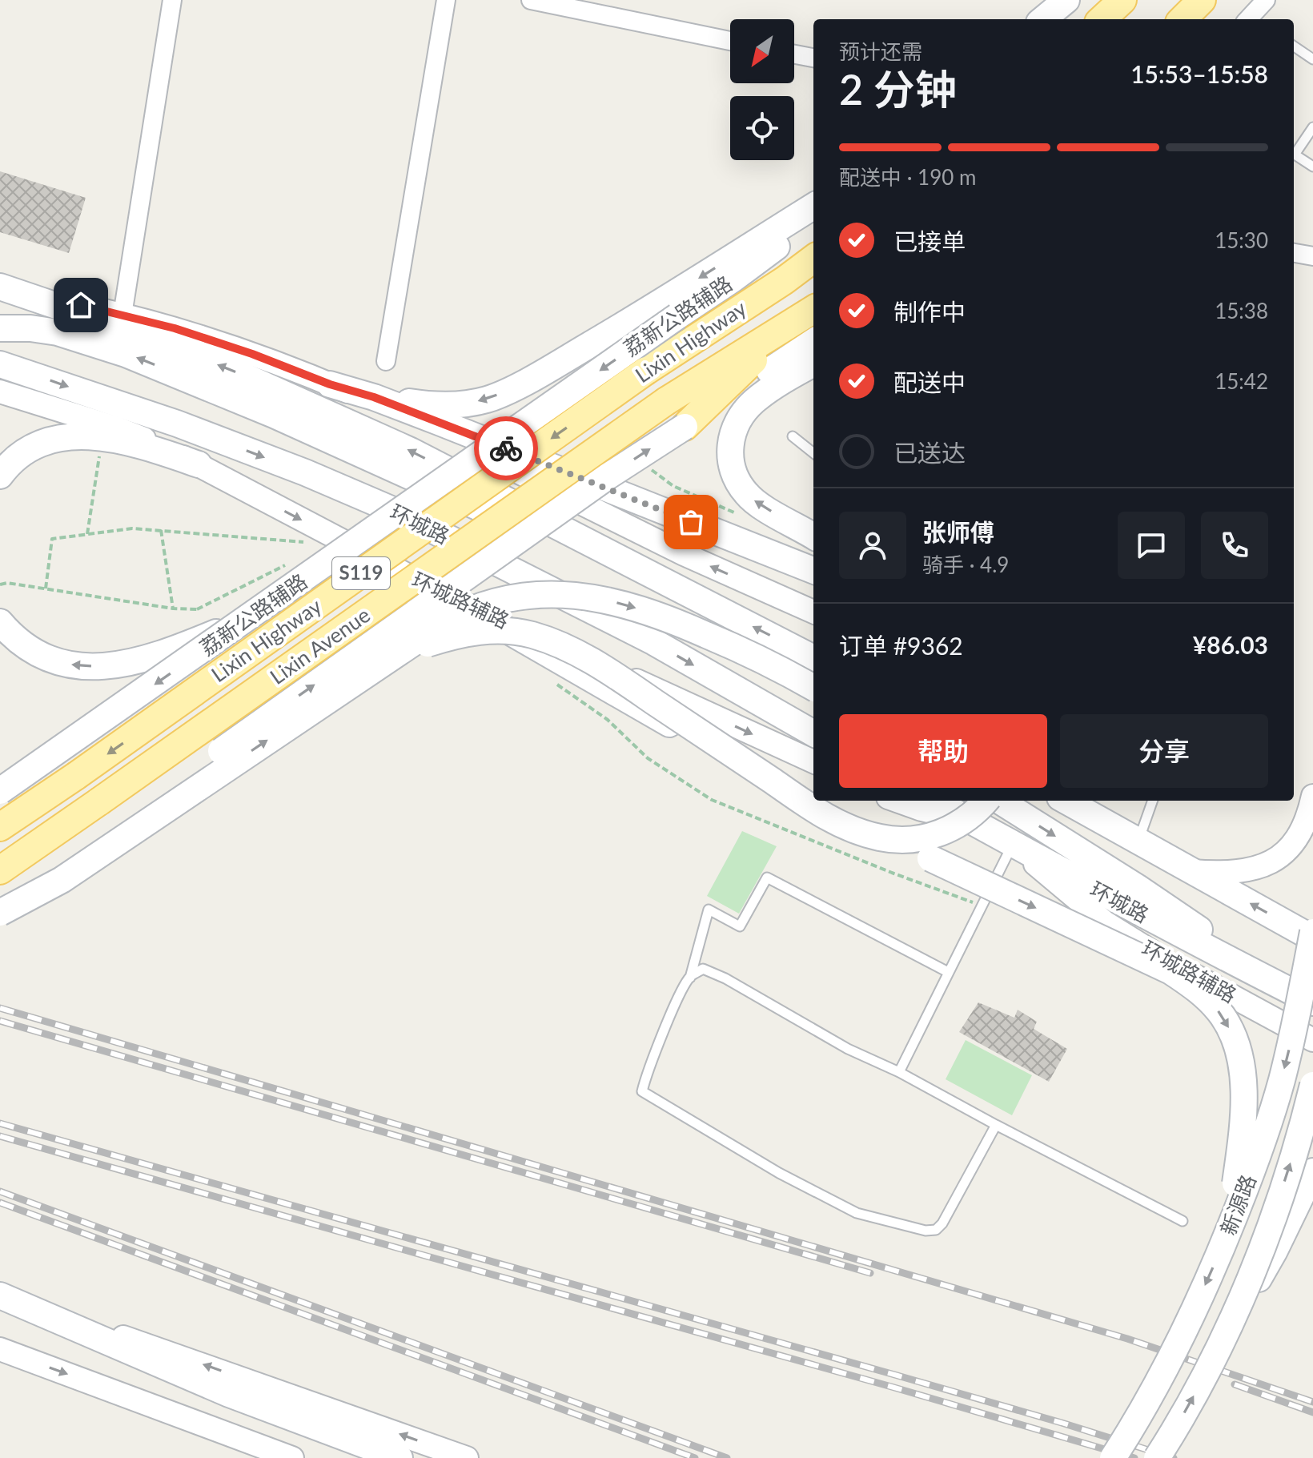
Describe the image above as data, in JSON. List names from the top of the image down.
{
  "streets": {
    "main road": [
      "荔新公路辅路",
      "Lixin Highway",
      "环城路",
      "S119",
      "Lixin Avenue",
      "新源路"
    ],
    "street": ["环城路辅路"]
  },
  "crossings": [
    ["Lixin Highway", "Lixin Avenue"],
    ["环城路", "环城路辅路"]
  ],
  "north": "bottom left",
  "page": {
    "heading": ["2 分钟", "预计还需", "15:53–15:58"],
    "panel": [
      "张师傅",
      "骑手 · 4.9",
      "订单 #9362",
      "¥86.03"
    ],
    "bar": "配送中 · 190 m",
    "list": [
      ["已接单", "15:30"],
      ["制作中", "15:38"],
      ["配送中", "15:42"],
      "已送达"
    ],
    "buttons": ["帮助", "分享"]
  }
}
